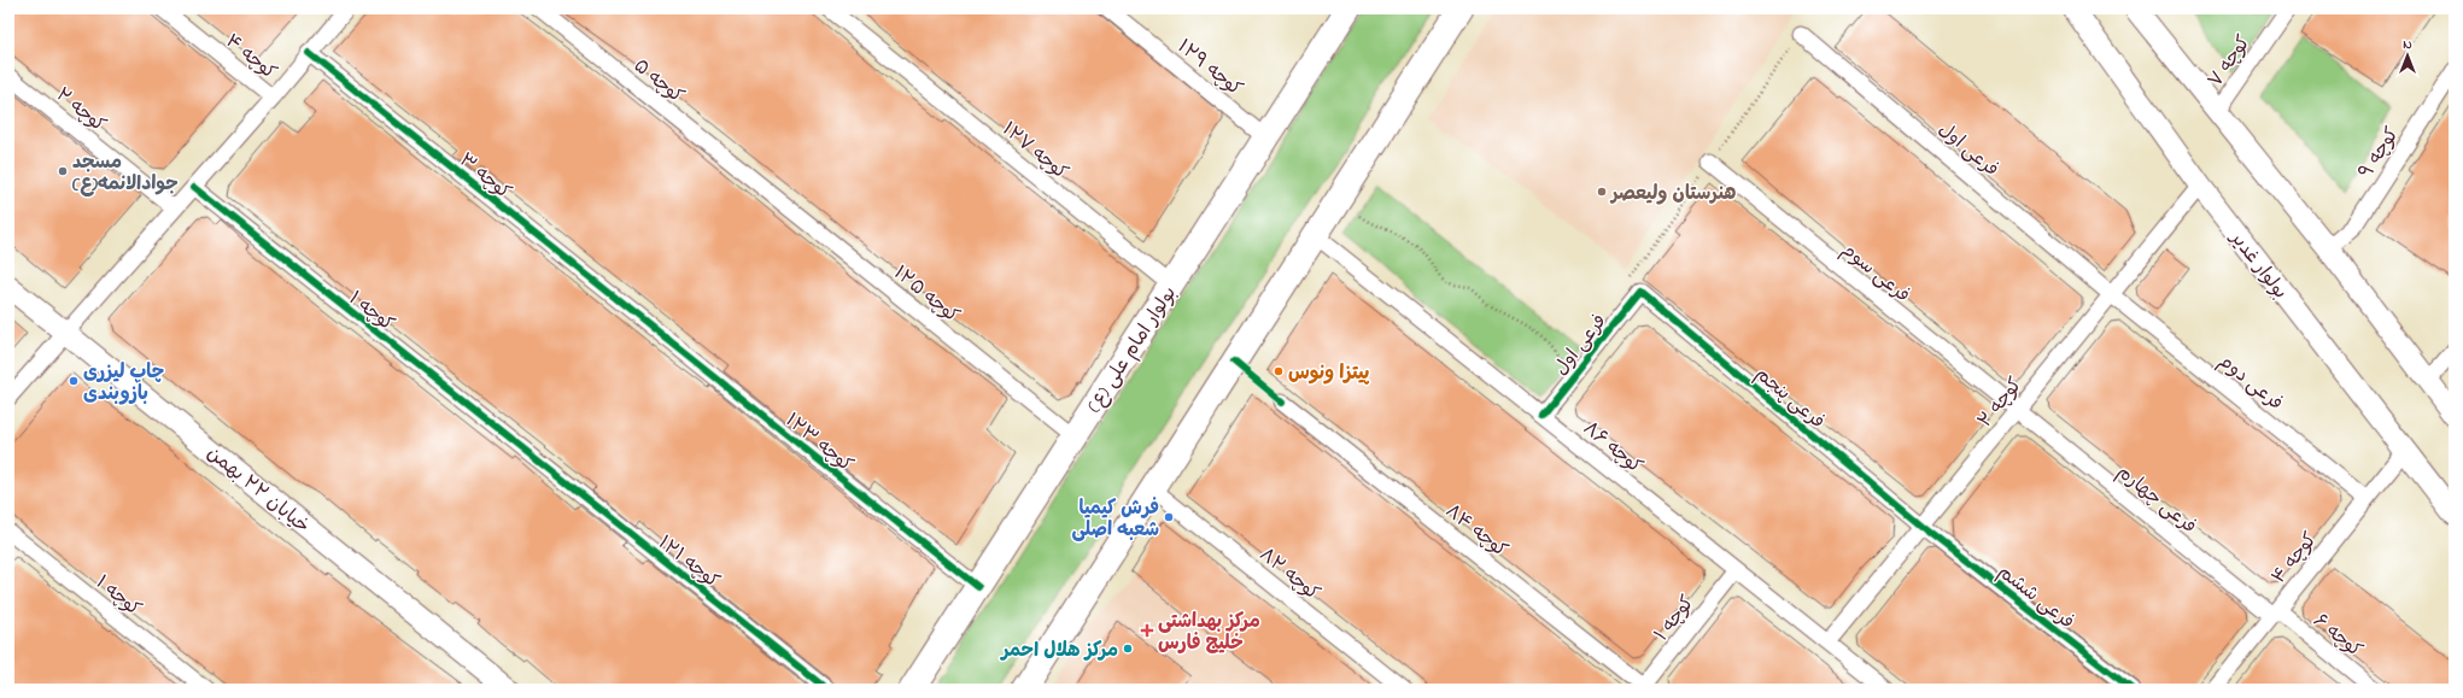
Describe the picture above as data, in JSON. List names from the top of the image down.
{
  "streets": {
    "main road": ["بولوار امام علی (ع)"],
    "street": [
      "کوچه ۴",
      "کوچه ۷",
      "کوچه ۱۲۹",
      "کوچه ۵",
      "کوچه ۲",
      "فرعی اول",
      "کوچه ۱۲۷",
      "کوچه ۹",
      "کوچه ۳",
      "بولوار غدیر",
      "فرعی سوم",
      "کوچه ۱۲۵",
      "کوچه ۱",
      "فرعی دوم",
      "فرعی پنجم",
      "کوچه ۱۲۳",
      "کوچه ۸۶",
      "خیابان ۲۲ بهمن",
      "فرعی چهارم",
      "کوچه ۸۴",
      "کوچه ۱۲۱",
      "کوچه ۸۲",
      "فرعی ششم",
      "کوچه ۶"
    ]
  },
  "crossings": [
    ["کوچه ۴", "بولوار غدیر"],
    ["کوچه ۴", "فرعی دوم"],
    ["کوچه ۴", "فرعی چهارم"],
    ["کوچه ۴", "کوچه ۶"],
    ["کوچه ۱۲۹", "بولوار امام علی (ع)"],
    ["کوچه ۵", "کوچه ۱۲۵"],
    ["کوچه ۲", "فرعی اول"],
    ["کوچه ۲", "بولوار غدیر"],
    ["کوچه ۲", "فرعی سوم"],
    ["کوچه ۲", "فرعی دوم"],
    ["کوچه ۲", "فرعی پنجم"],
    ["کوچه ۲", "کوچه ۸۶"],
    ["کوچه ۲", "فرعی چهارم"],
    ["کوچه ۲", "فرعی ششم"],
    ["فرعی اول", "فرعی دوم"],
    ["فرعی اول", "فرعی پنجم"],
    ["فرعی اول", "کوچه ۸۶"],
    ["کوچه ۱۲۷", "بولوار امام علی (ع)"],
    ["کوچه ۳", "کوچه ۱۲۳"],
    ["فرعی سوم", "فرعی چهارم"],
    ["کوچه ۱۲۵", "بولوار امام علی (ع)"],
    ["کوچه ۱", "کوچه ۸۶"],
    ["کوچه ۱", "کوچه ۸۴"],
    ["کوچه ۱", "کوچه ۱۲۱"],
    ["بولوار امام علی (ع)", "کوچه ۱۲۳"],
    ["فرعی پنجم", "فرعی ششم"],
    ["فرعی چهارم", "کوچه ۶"]
  ],
  "places": {
    "other": [
      "مسجد جوادالانمه(ع)",
      "هنرستان ولیعصر",
      "پیتزا ونوس",
      "چاپ لیزری بازوبندی",
      "فرش کیمیا شعبه اصلی",
      "مرکز هلال احمر"
    ],
    "health": ["مرکز بهداشتی خلیج فارس"]
  },
  "north": "top"
}
